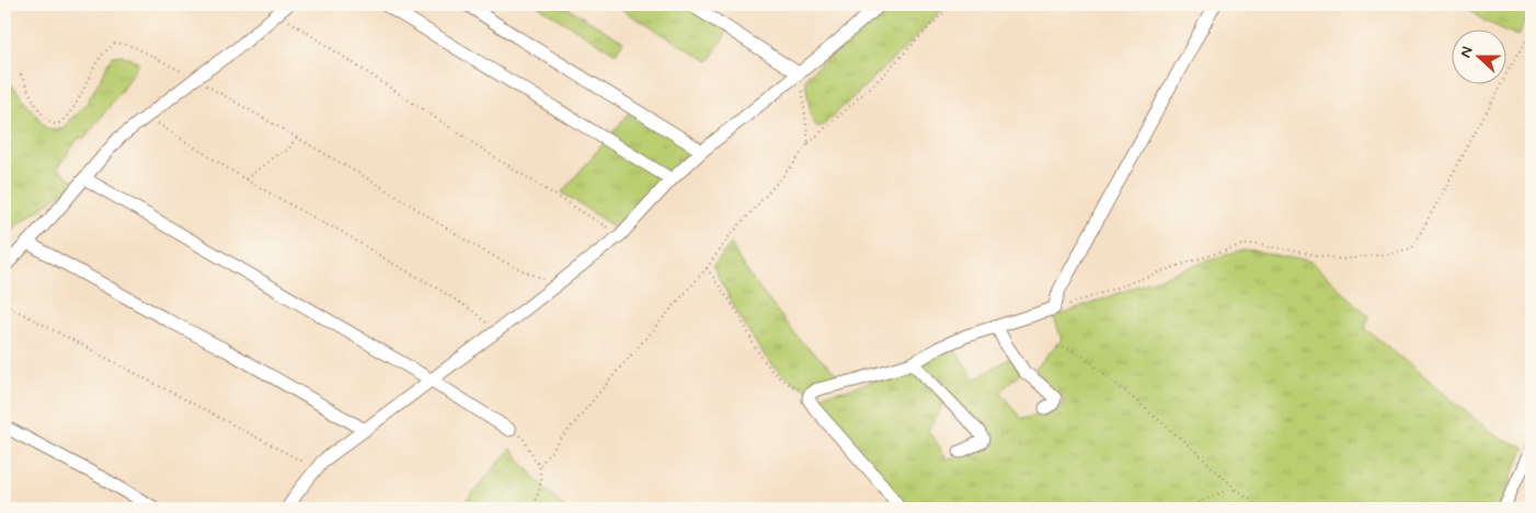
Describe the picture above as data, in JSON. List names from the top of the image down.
{
  "north": "left"
}
